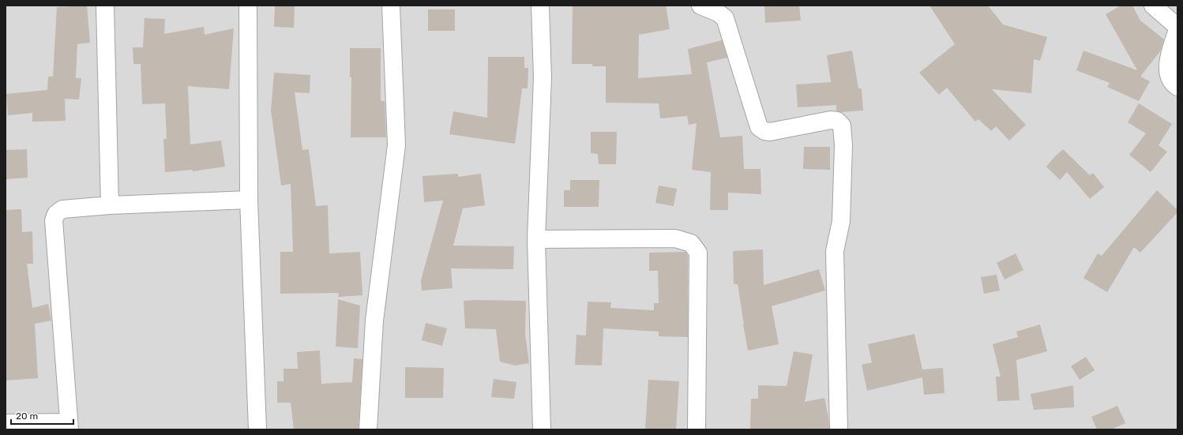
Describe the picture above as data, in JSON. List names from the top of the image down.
{
  "scale_bar": "20 m"
}
